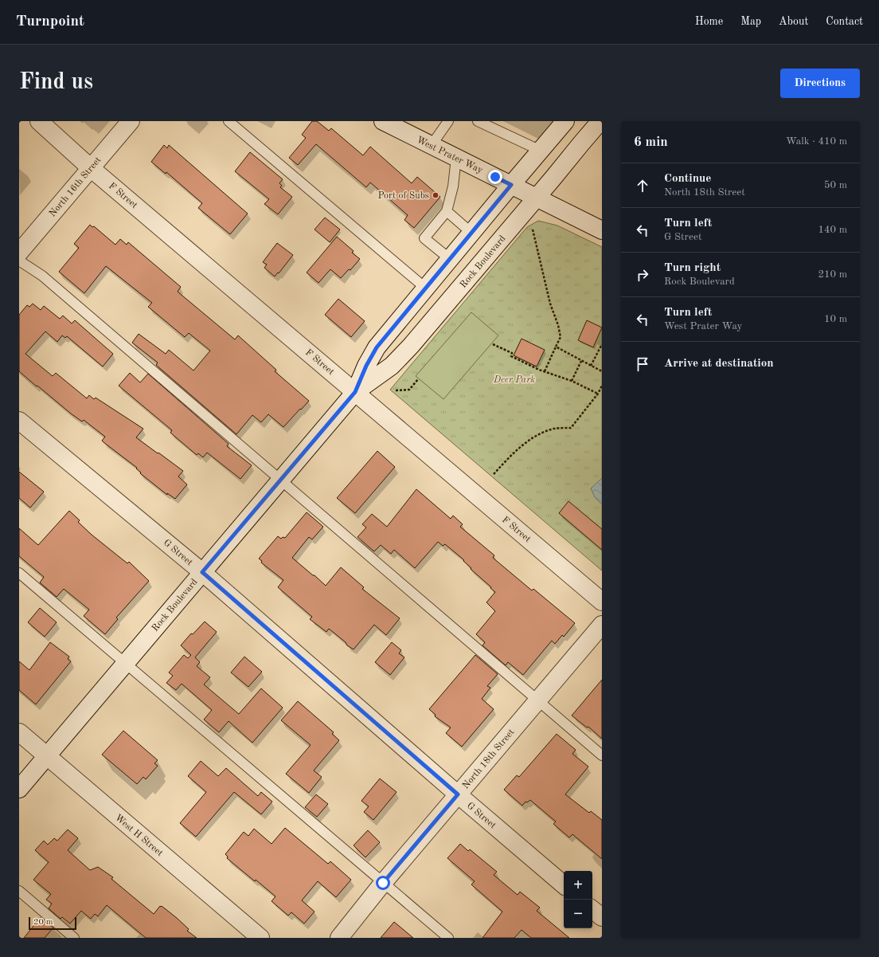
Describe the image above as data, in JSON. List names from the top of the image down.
{
  "streets": {
    "street": [
      "West Prater Way",
      "North 16th Street",
      "F Street",
      "Rock Boulevard",
      "G Street",
      "North 18th Street",
      "West H Street"
    ]
  },
  "crossings": [
    ["West Prater Way", "Rock Boulevard"],
    ["North 16th Street", "F Street"],
    ["F Street", "Rock Boulevard"],
    ["Rock Boulevard", "G Street"],
    ["Rock Boulevard", "West H Street"],
    ["G Street", "North 18th Street"]
  ],
  "parks": ["Deer Park"],
  "places": ["Port of Subs"],
  "scale_bar": "20 m",
  "page": {
    "header": "Turnpoint",
    "nav": [
      "Home",
      "Map",
      "About",
      "Contact"
    ],
    "buttons": "Directions",
    "title": "Find us",
    "heading": ["6 min", "Walk · 410 m"],
    "list": [
      ["Continue", "North 18th Street", "50 m"],
      ["Turn left", "G Street", "140 m"],
      ["Turn right", "Rock Boulevard", "210 m"],
      ["Turn left", "West Prater Way", "10 m"],
      "Arrive at destination"
    ],
    "map_buttons": ["+", "−"],
    "scale": "20 m"
  }
}
